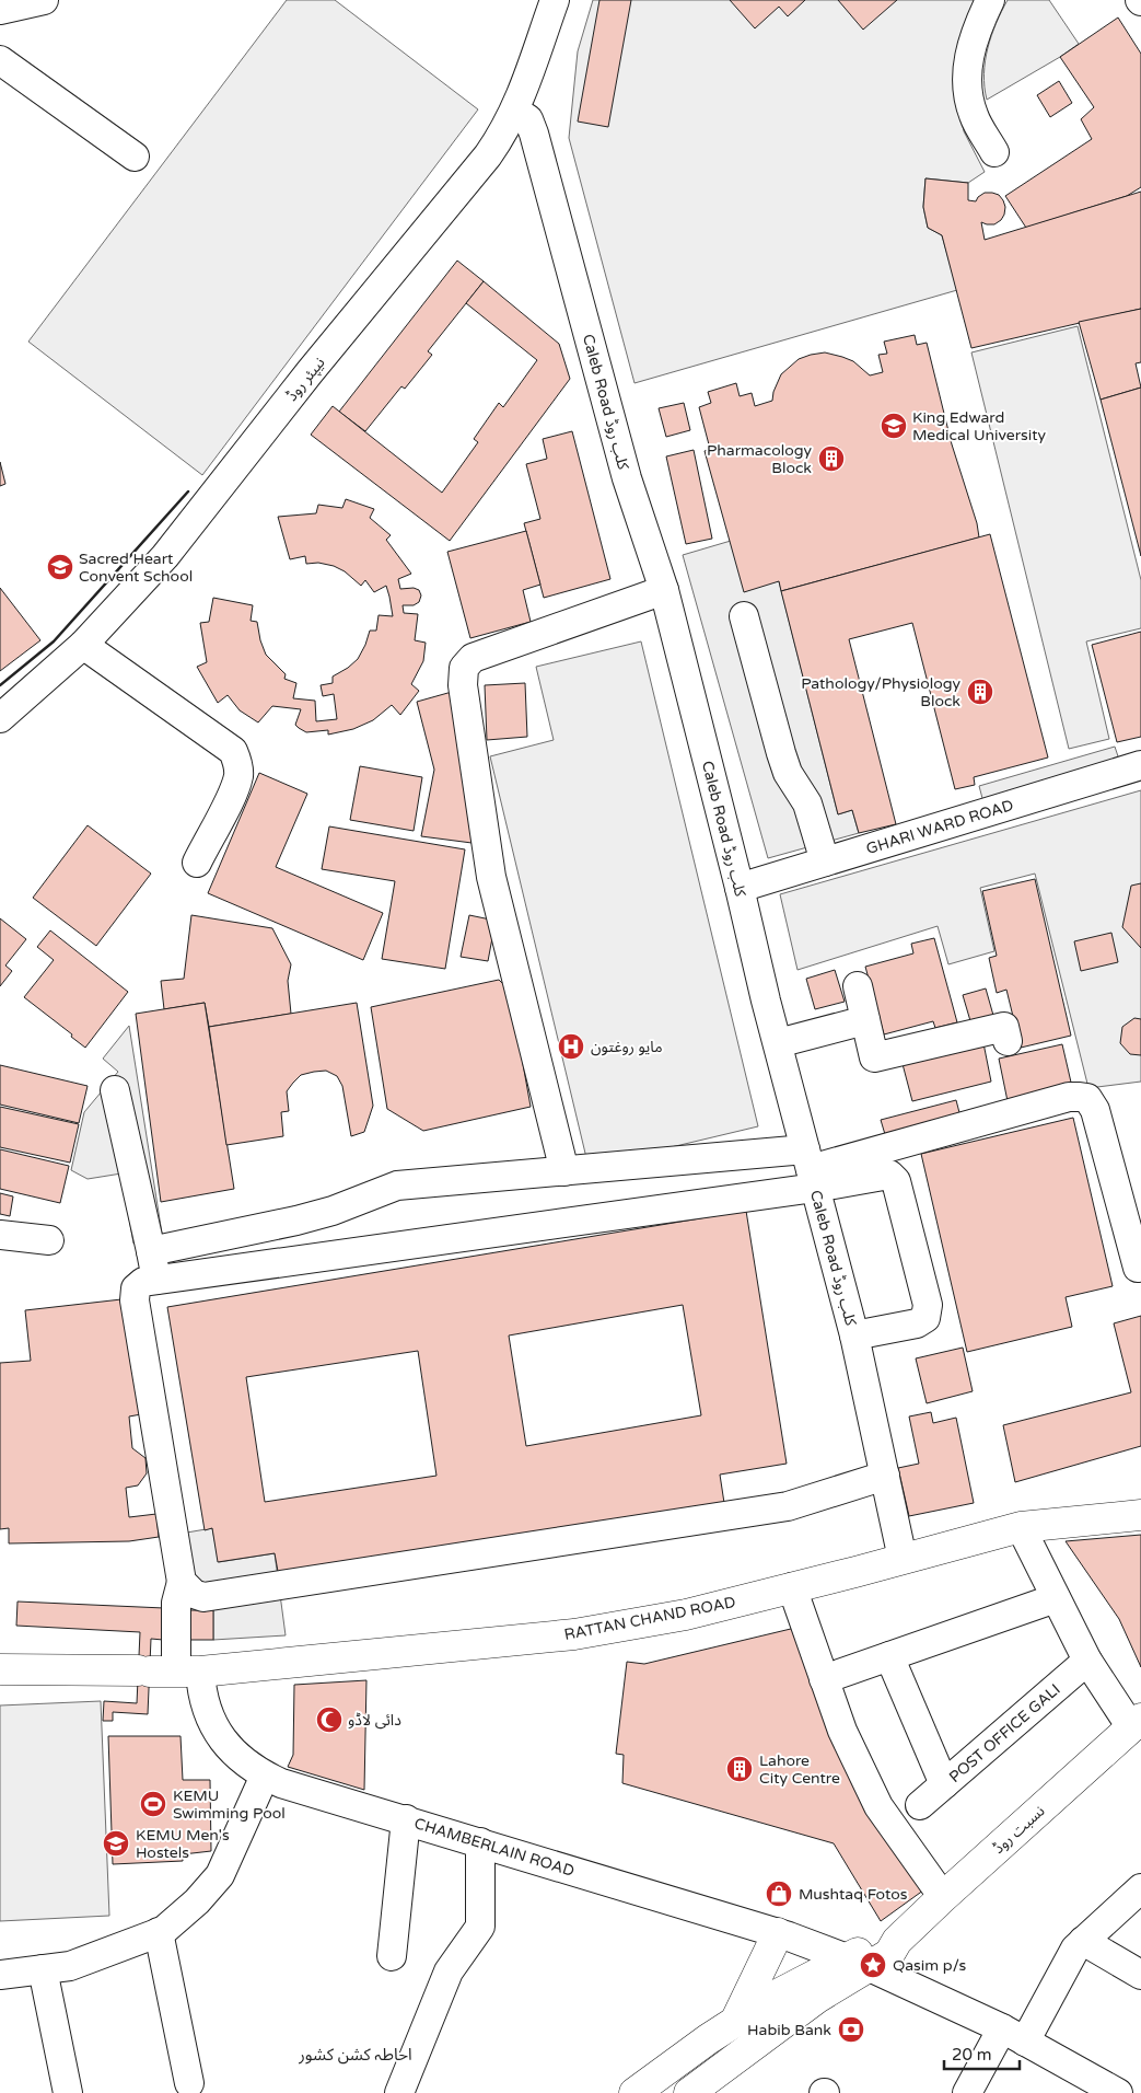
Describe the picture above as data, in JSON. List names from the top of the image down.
{
  "streets": {
    "main road": ["RATTAN CHAND ROAD", "نسبت روڈ"],
    "street": [
      "نیپئر روڈ",
      "Caleb Road کلب روڈ",
      "GHARI WARD ROAD",
      "POST OFFICE GALI",
      "CHAMBERLAIN ROAD"
    ]
  },
  "crossings": [
    ["نیپئر روڈ", "Caleb Road کلب روڈ"],
    ["Caleb Road کلب روڈ", "GHARI WARD ROAD"],
    ["Caleb Road کلب روڈ", "RATTAN CHAND ROAD"],
    ["RATTAN CHAND ROAD", "CHAMBERLAIN ROAD"],
    ["نسبت روڈ", "CHAMBERLAIN ROAD"]
  ],
  "districts": ["احاطہ کشن کشور"],
  "places": {
    "school or university": ["King Edward Medical University", "Sacred Heart Convent School", "KEMU Men's Hostels"],
    "building": ["Pharmacology Block", "Pathology/Physiology Block", "Lahore City Centre"],
    "hospital": ["مایو روغتون"],
    "mosque": ["دائی لاڈو"],
    "sports": ["KEMU Swimming Pool"],
    "shop": ["Mushtaq Fotos"],
    "place": ["Qasim p/s"],
    "bank": ["Habib Bank"]
  },
  "scale_bar": "20 m"
}
